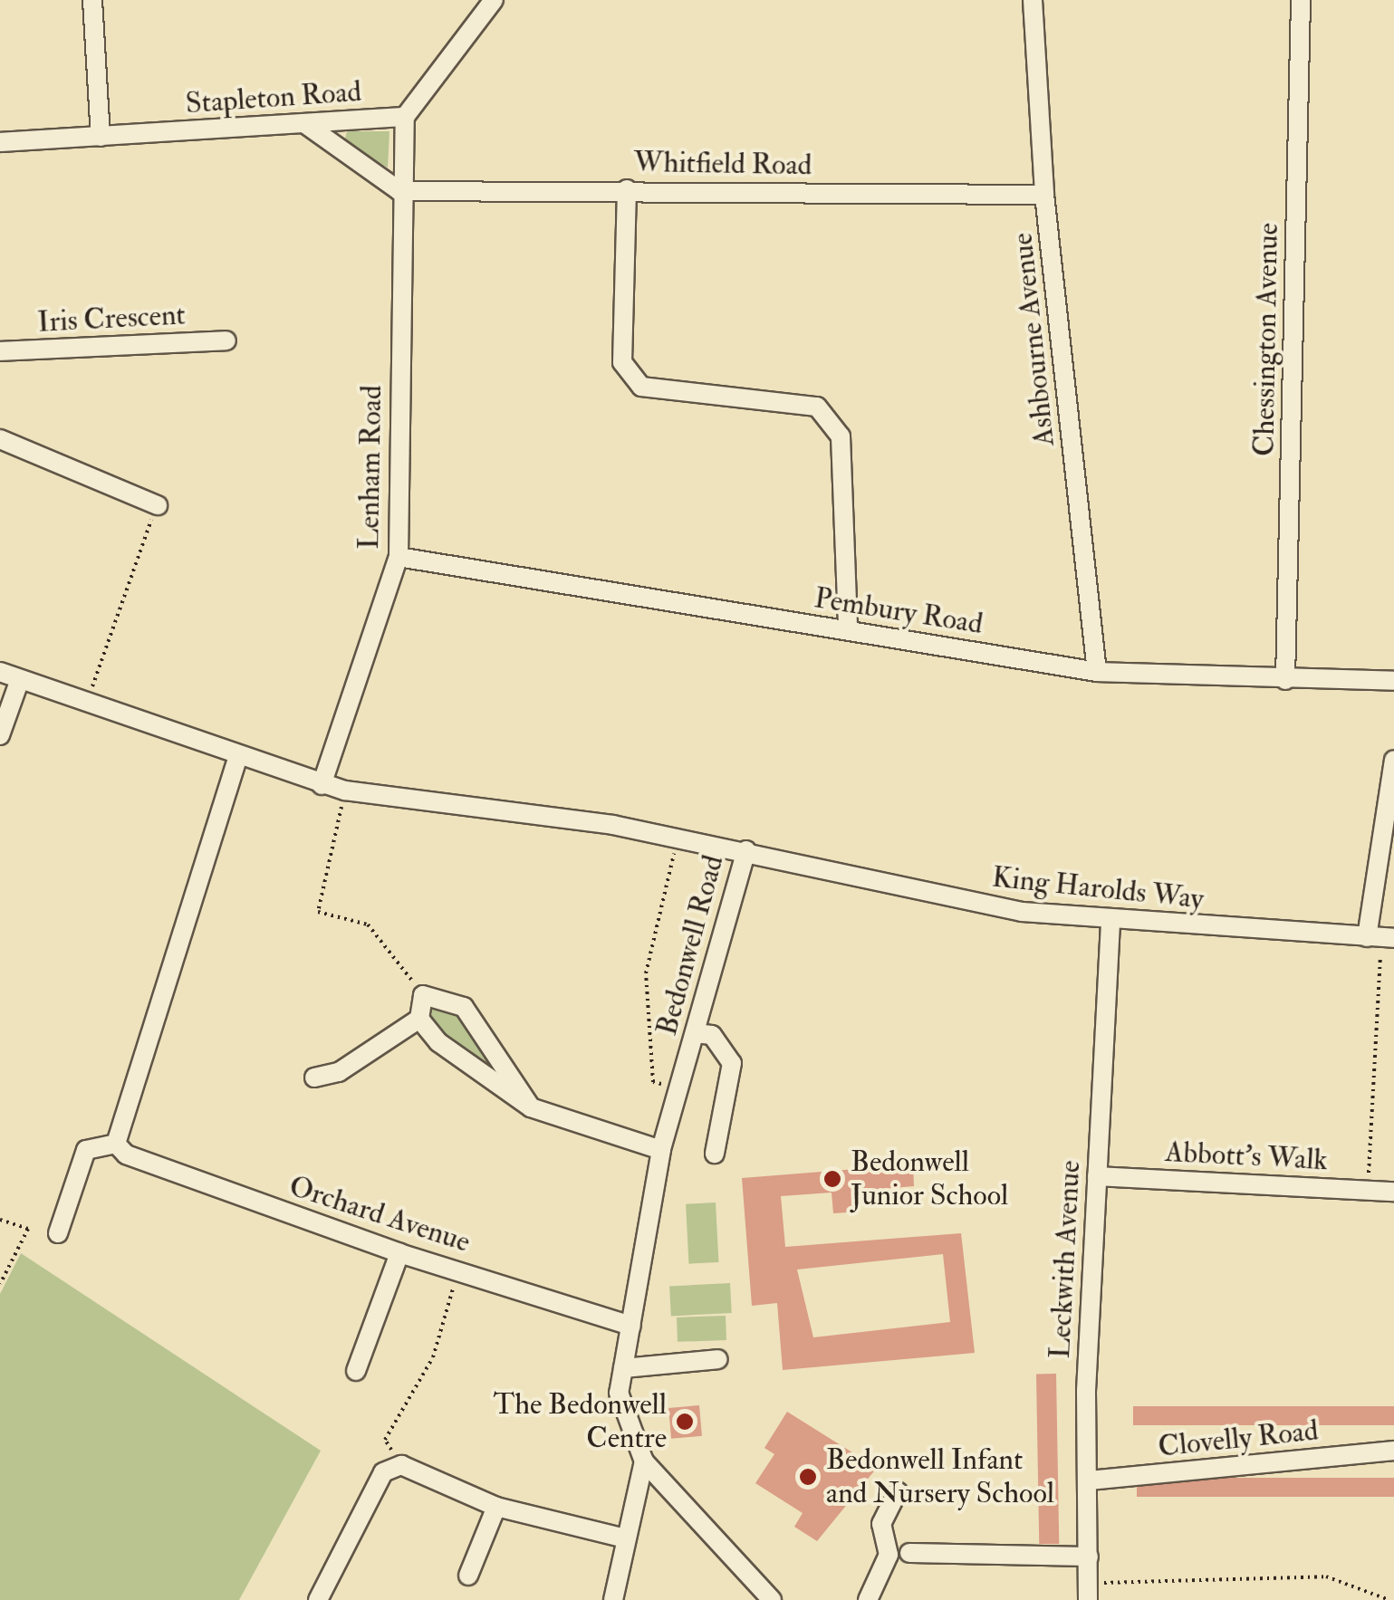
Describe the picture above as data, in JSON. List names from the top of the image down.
{
  "streets": {
    "street": [
      "Stapleton Road",
      "Whitfield Road",
      "Iris Crescent",
      "Ashbourne Avenue",
      "Chessington Avenue",
      "Lenham Road",
      "Pembury Road",
      "King Harolds Way",
      "Bedonwell Road",
      "Abbott's Walk",
      "Orchard Avenue",
      "Leckwith Avenue",
      "Clovelly Road"
    ]
  },
  "crossings": [
    ["Stapleton Road", "Lenham Road"],
    ["Whitfield Road", "Ashbourne Avenue"],
    ["Whitfield Road", "Lenham Road"],
    ["Ashbourne Avenue", "Pembury Road"],
    ["Chessington Avenue", "Pembury Road"],
    ["Lenham Road", "Pembury Road"],
    ["Lenham Road", "Bedonwell Road"],
    ["King Harolds Way", "Bedonwell Road"],
    ["King Harolds Way", "Leckwith Avenue"],
    ["Bedonwell Road", "Orchard Avenue"],
    ["Abbott's Walk", "Leckwith Avenue"],
    ["Leckwith Avenue", "Clovelly Road"]
  ],
  "places": ["Bedonwell Junior School", "The Bedonwell Centre", "Bedonwell Infant and Nursery School"]
}
